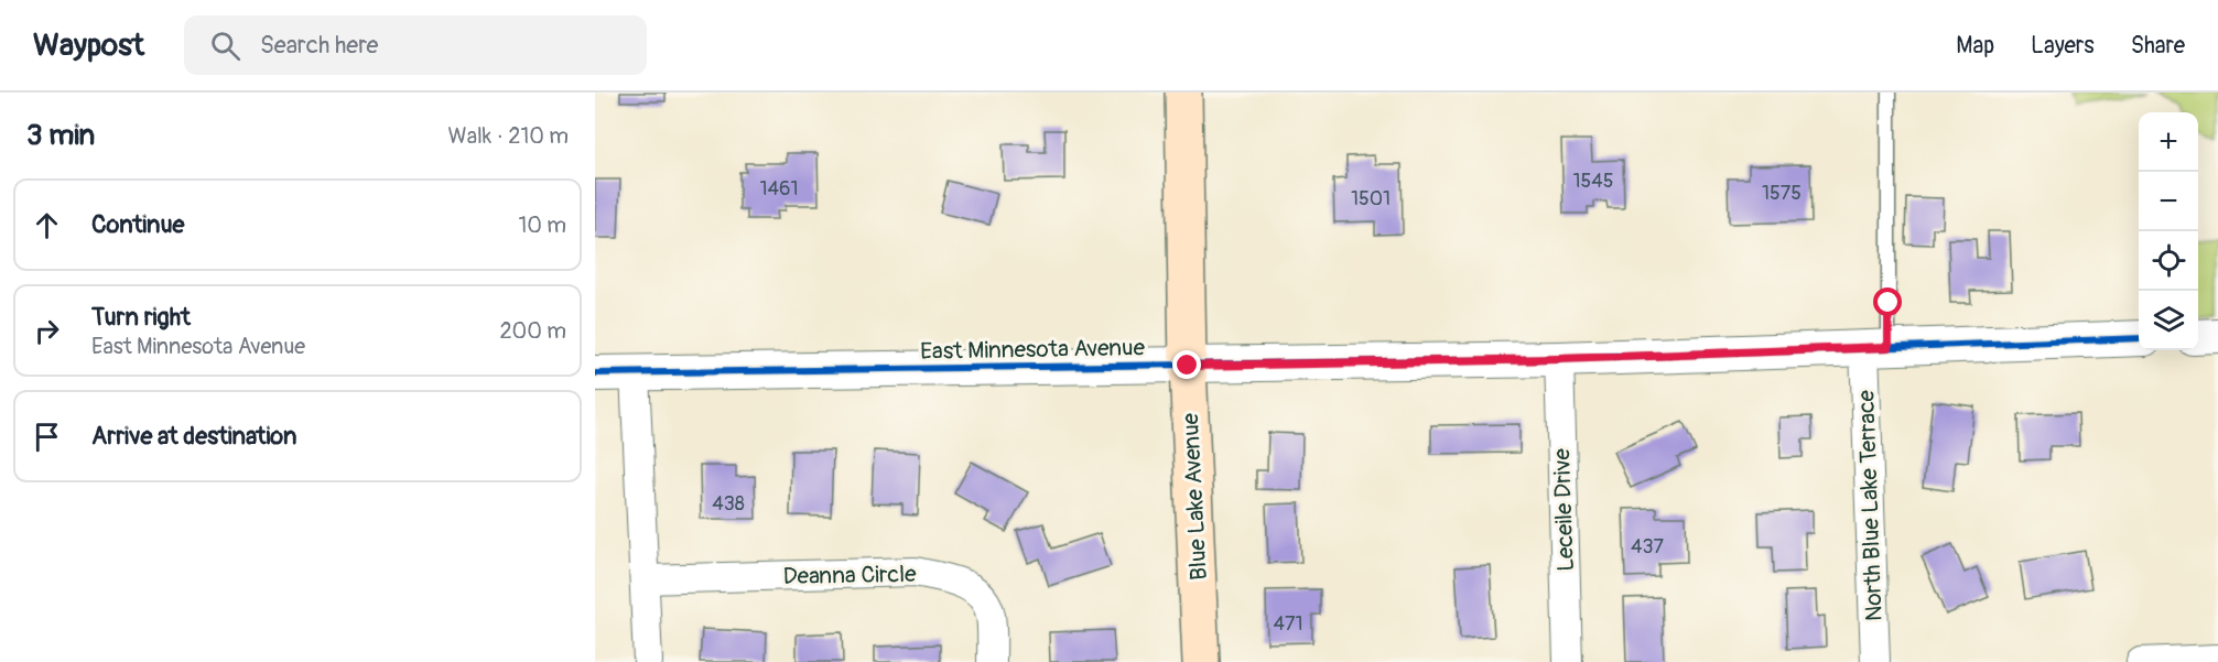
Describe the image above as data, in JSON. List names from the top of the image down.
{
  "streets": {
    "main road": ["Blue Lake Avenue"],
    "street": [
      "East Minnesota Avenue",
      "North Blue Lake Terrace",
      "Leceile Drive",
      "Deanna Circle"
    ]
  },
  "crossings": [
    ["East Minnesota Avenue", "Blue Lake Avenue"],
    ["East Minnesota Avenue", "North Blue Lake Terrace"],
    ["East Minnesota Avenue", "Leceile Drive"]
  ],
  "house_numbers": [
    "1545",
    "1461",
    "1575",
    "1501",
    "438",
    "437",
    "471"
  ],
  "page": {
    "header": "Waypost",
    "search": "Search here",
    "nav": ["Map", "Layers", "Share"],
    "heading": ["3 min", "Walk · 210 m"],
    "map_buttons": ["+", "−"],
    "list": [
      ["Continue", "10 m"],
      ["Turn right", "East Minnesota Avenue", "200 m"],
      "Arrive at destination"
    ]
  }
}
